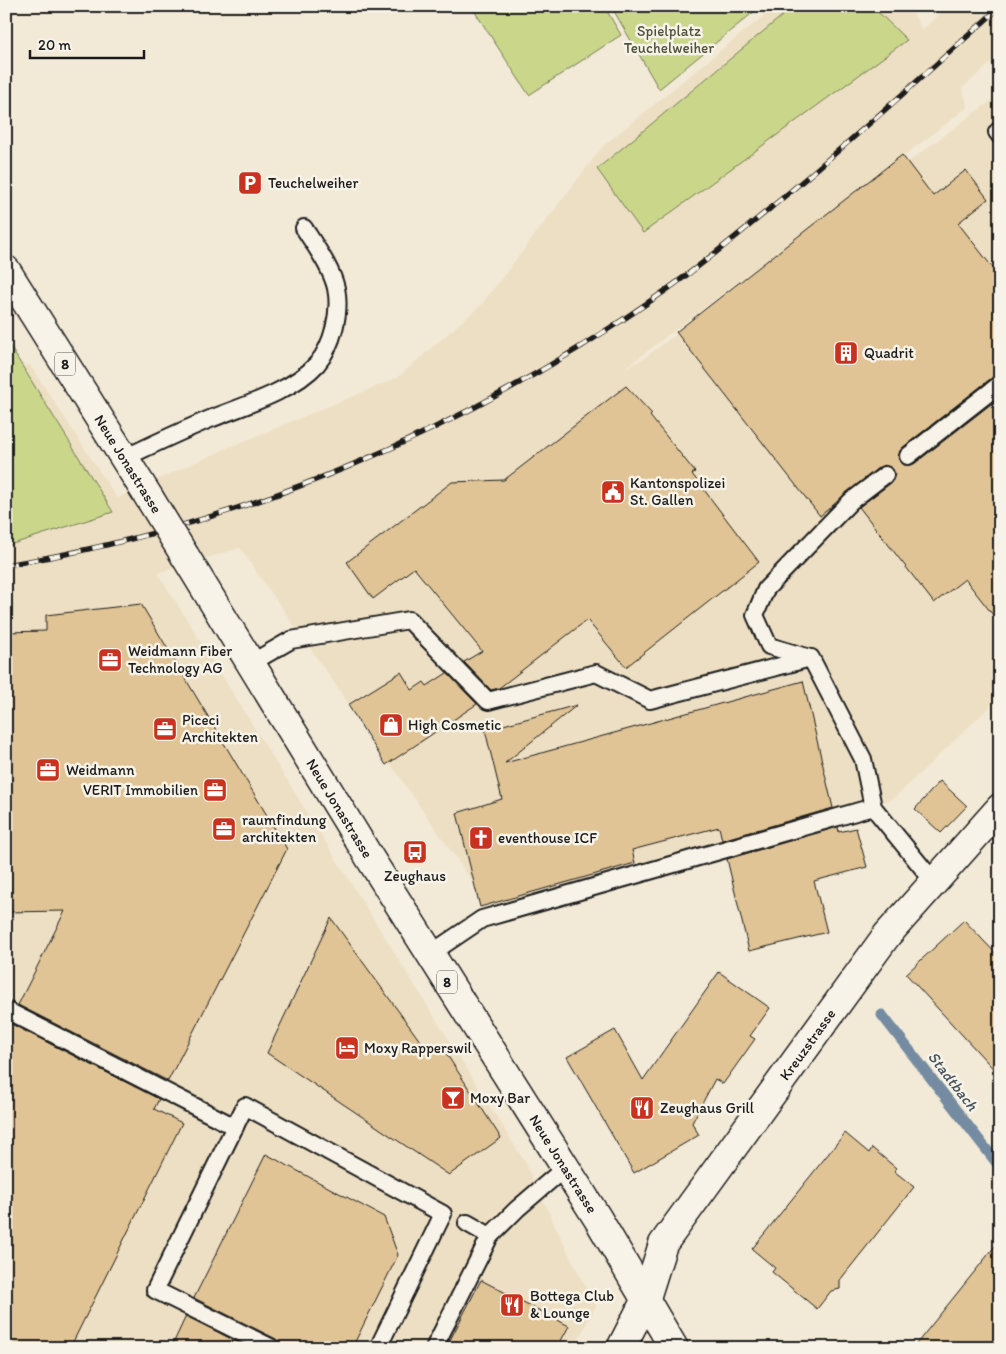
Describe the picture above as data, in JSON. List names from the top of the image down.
{
  "streets": {
    "main road": ["8", "Neue Jonastrasse", "Kreuzstrasse"]
  },
  "crossings": [
    ["Neue Jonastrasse", "Kreuzstrasse"]
  ],
  "water": ["Stadtbach"],
  "parks": ["Spielplatz Teuchelweiher"],
  "places": {
    "parking": ["Teuchelweiher"],
    "building": ["Quadrit"],
    "public building": ["Kantonspolizei St. Gallen"],
    "office": [
      "Weidmann Fiber Technology AG",
      "Piceci Architekten",
      "Weidmann",
      "VERIT Immobilien",
      "raumfindung architekten"
    ],
    "shop": ["High Cosmetic"],
    "church": ["eventhouse ICF"],
    "bus stop": ["Zeughaus"],
    "hotel": ["Moxy Rapperswil"],
    "bar": ["Moxy Bar"],
    "restaurant": ["Zeughaus Grill", "Bottega Club & Lounge"]
  },
  "scale_bar": "20 m"
}
